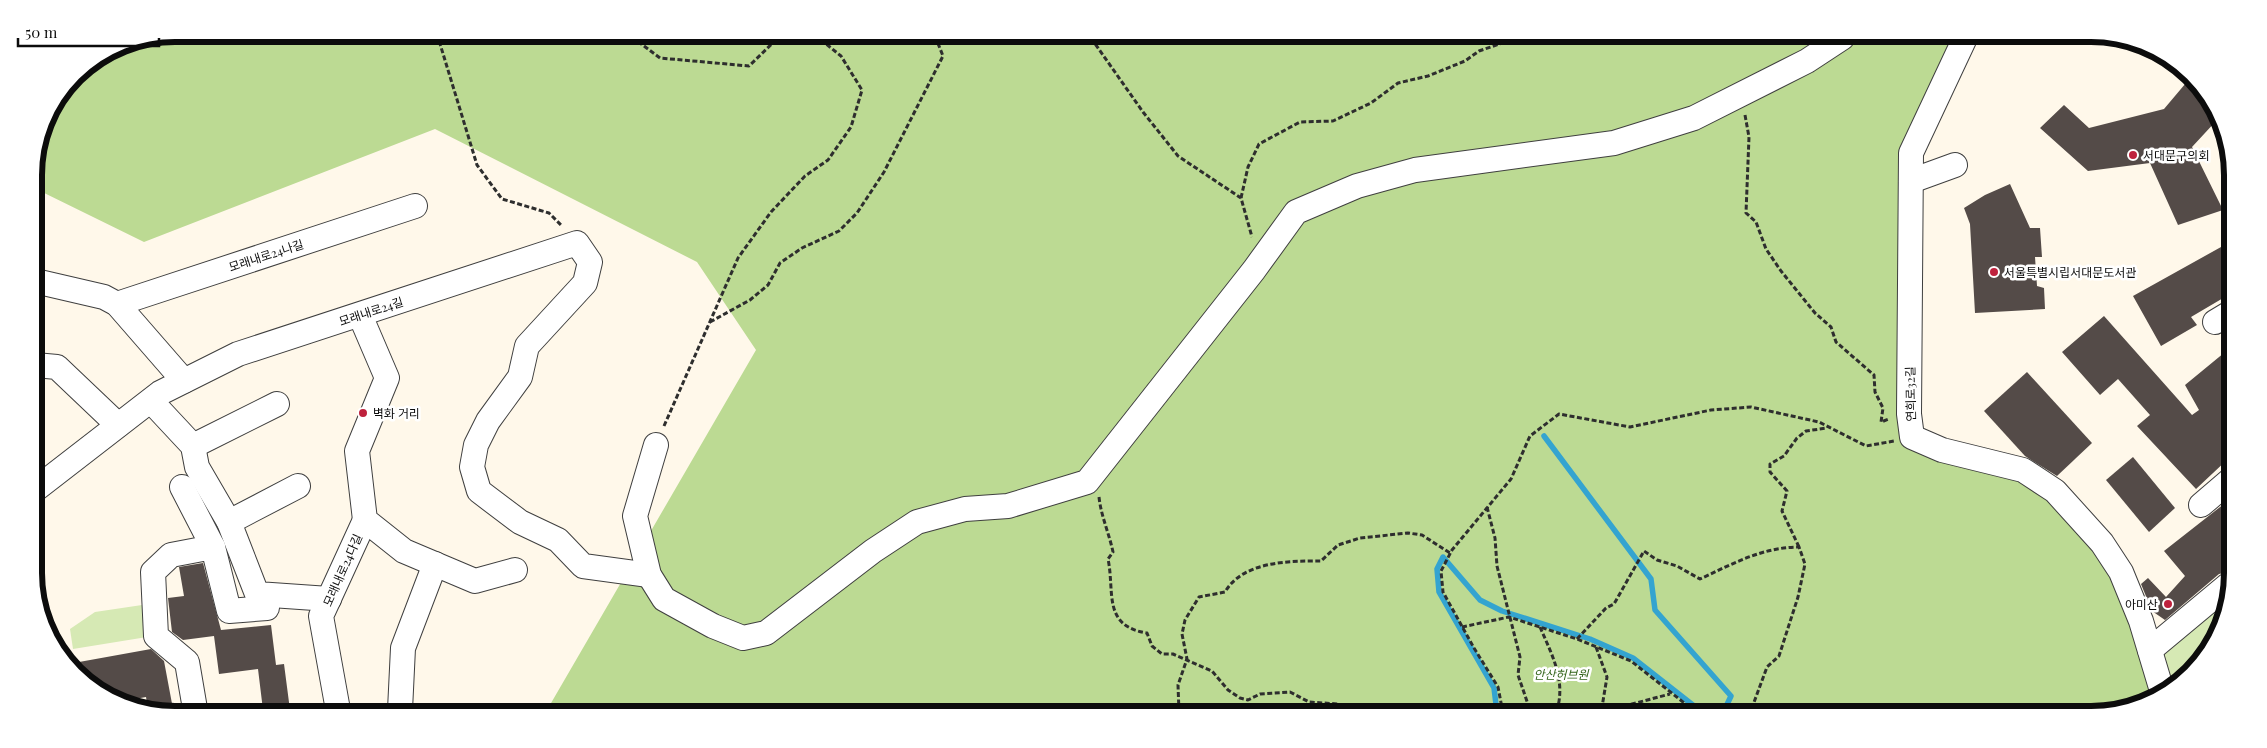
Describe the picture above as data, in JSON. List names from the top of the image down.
{
  "streets": {
    "street": [
      "모래내로24나길",
      "모래내로24길",
      "연희로32길",
      "모래내로24다길"
    ]
  },
  "crossings": [
    ["모래내로24길", "모래내로24다길"]
  ],
  "parks": ["안산허브원"],
  "places": [
    "서대문구의회",
    "서울특별시립서대문도서관",
    "벽화 거리",
    "아미산"
  ],
  "scale_bar": "50 m"
}
